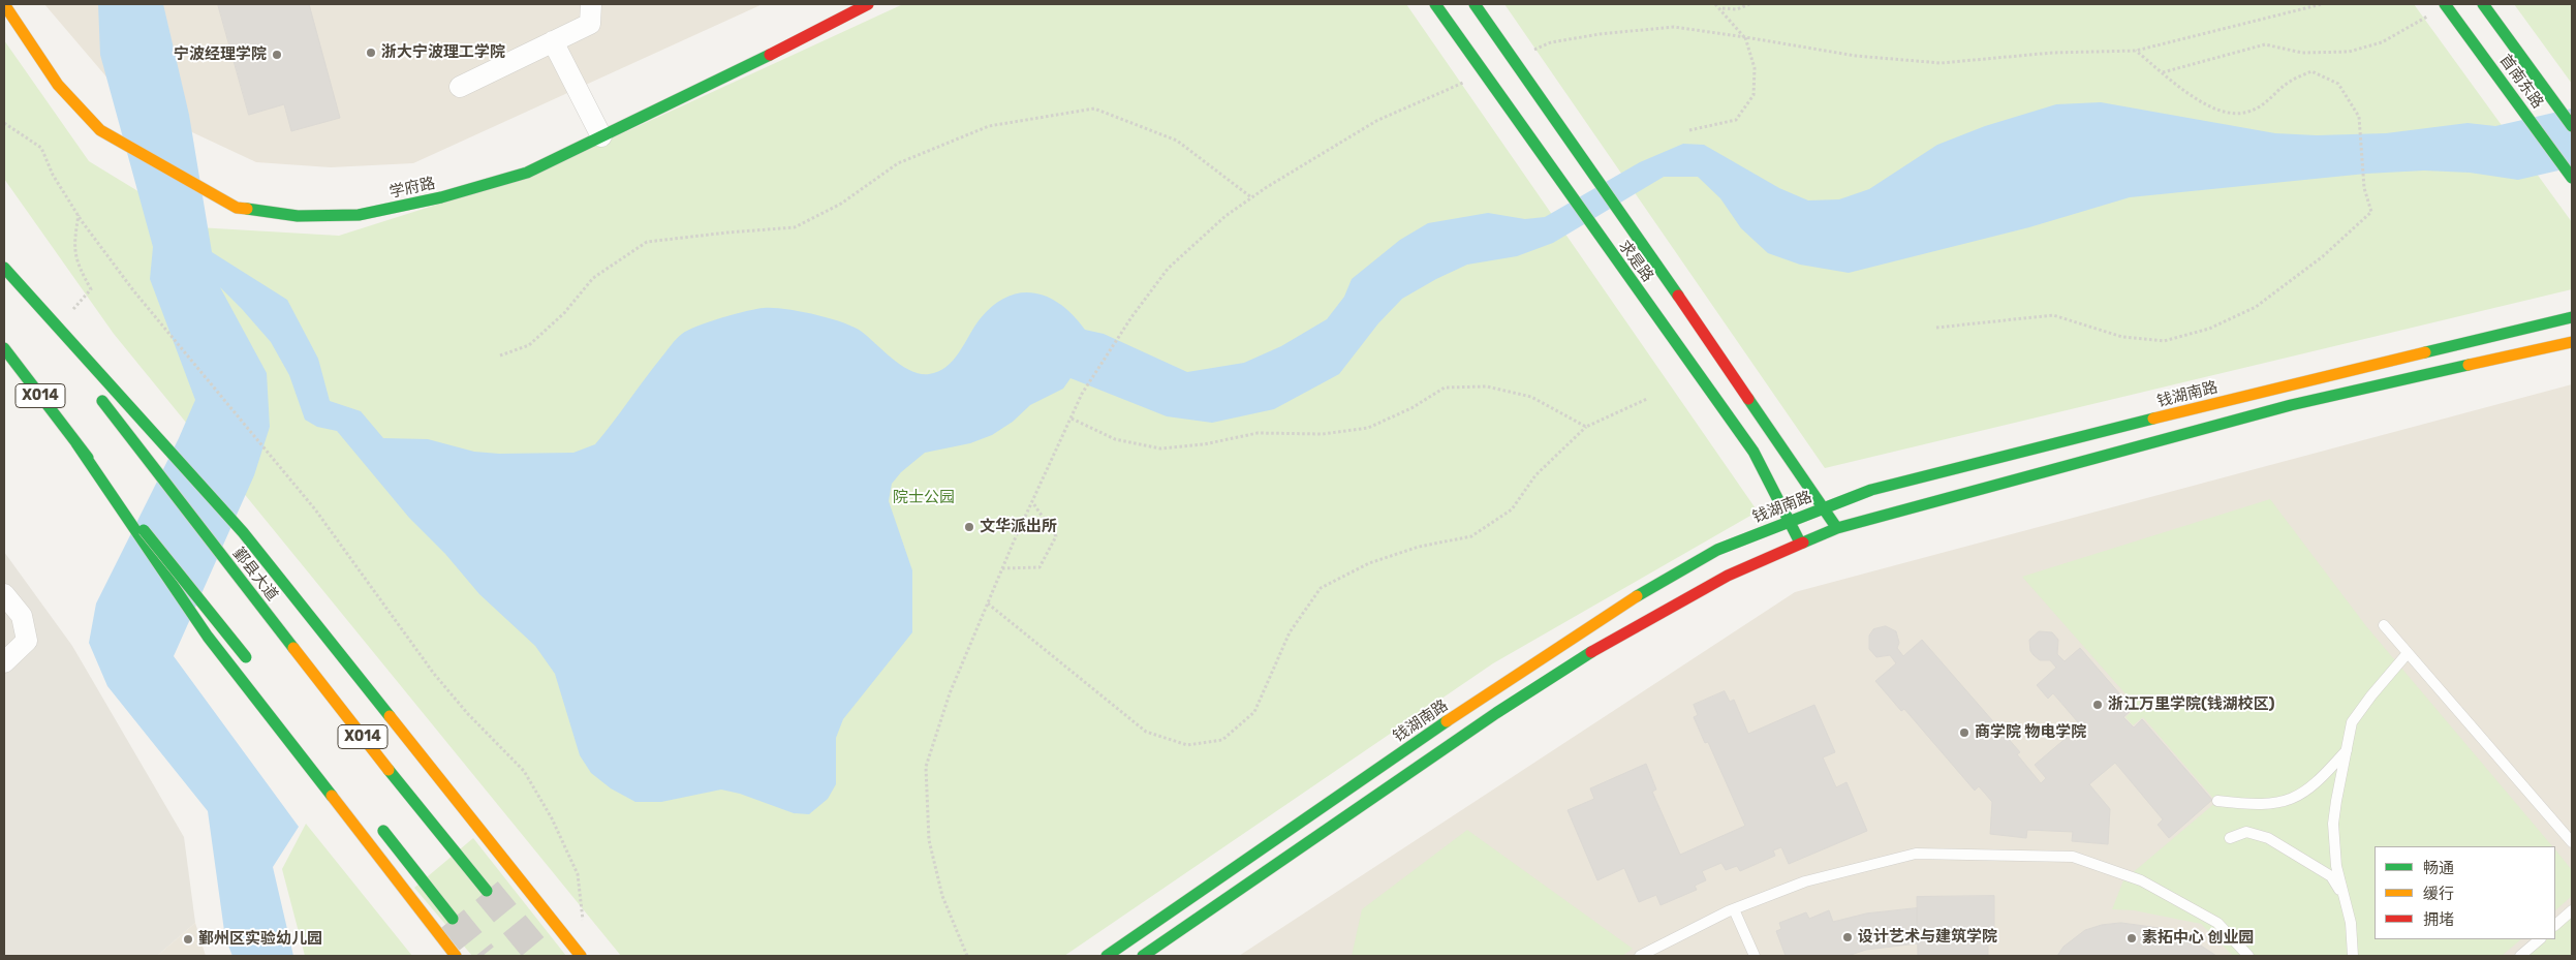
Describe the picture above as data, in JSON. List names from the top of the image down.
{
  "streets": {
    "main road": [
      "首南东路",
      "学府路",
      "求是路",
      "钱湖南路",
      "X014",
      "鄞县大道"
    ]
  },
  "crossings": [
    ["求是路", "钱湖南路"]
  ],
  "parks": ["院士公园"],
  "places": [
    "浙大宁波理工学院",
    "宁波经理学院",
    "文华派出所",
    "浙江万里学院(钱湖校区)",
    "商学院 物电学院",
    "设计艺术与建筑学院",
    "素拓中心 创业园",
    "鄞州区实验幼儿园"
  ],
  "legend": ["畅通", "缓行", "拥堵"]
}
